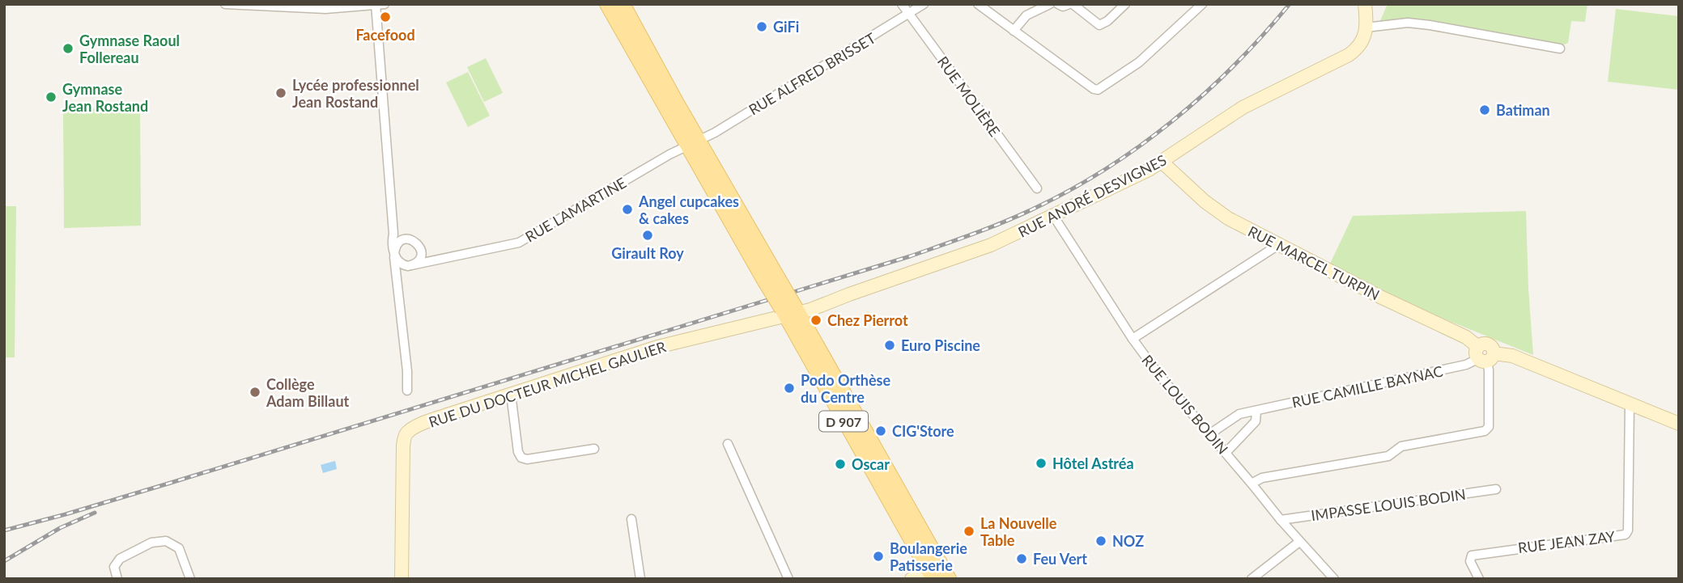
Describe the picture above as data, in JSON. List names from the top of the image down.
{
  "streets": {
    "main road": ["D 907"],
    "street": [
      "RUE ALFRED BRISSET",
      "RUE MOLIÈRE",
      "RUE ANDRÉ DESVIGNES",
      "RUE LAMARTINE",
      "RUE MARCEL TURPIN",
      "RUE DU DOCTEUR MICHEL GAULIER",
      "RUE CAMILLE BAYNAC",
      "RUE LOUIS BODIN",
      "IMPASSE LOUIS BODIN",
      "RUE JEAN ZAY"
    ]
  },
  "crossings": [
    ["RUE ALFRED BRISSET", "RUE MOLIÈRE"],
    ["RUE ALFRED BRISSET", "RUE LAMARTINE"],
    ["RUE ALFRED BRISSET", "D 907"],
    ["RUE ANDRÉ DESVIGNES", "RUE MARCEL TURPIN"],
    ["RUE ANDRÉ DESVIGNES", "RUE DU DOCTEUR MICHEL GAULIER"],
    ["RUE ANDRÉ DESVIGNES", "RUE LOUIS BODIN"],
    ["RUE ANDRÉ DESVIGNES", "D 907"],
    ["RUE LAMARTINE", "D 907"],
    ["RUE MARCEL TURPIN", "RUE CAMILLE BAYNAC"],
    ["RUE MARCEL TURPIN", "RUE JEAN ZAY"],
    ["RUE DU DOCTEUR MICHEL GAULIER", "D 907"],
    ["RUE CAMILLE BAYNAC", "RUE LOUIS BODIN"],
    ["RUE LOUIS BODIN", "IMPASSE LOUIS BODIN"]
  ],
  "places": [
    "Facefood",
    "GiFi",
    "Gymnase Raoul Follereau",
    "Lycée professionnel Jean Rostand",
    "Gymnase Jean Rostand",
    "Batiman",
    "Angel cupcakes & cakes",
    "Girault Roy",
    "Chez Pierrot",
    "Euro Piscine",
    "Podo Orthèse du Centre",
    "Collège Adam Billaut",
    "CIG'Store",
    "Hôtel Astréa",
    "Oscar",
    "La Nouvelle Table",
    "NOZ",
    "Boulangerie Patisserie",
    "Feu Vert"
  ]
}
